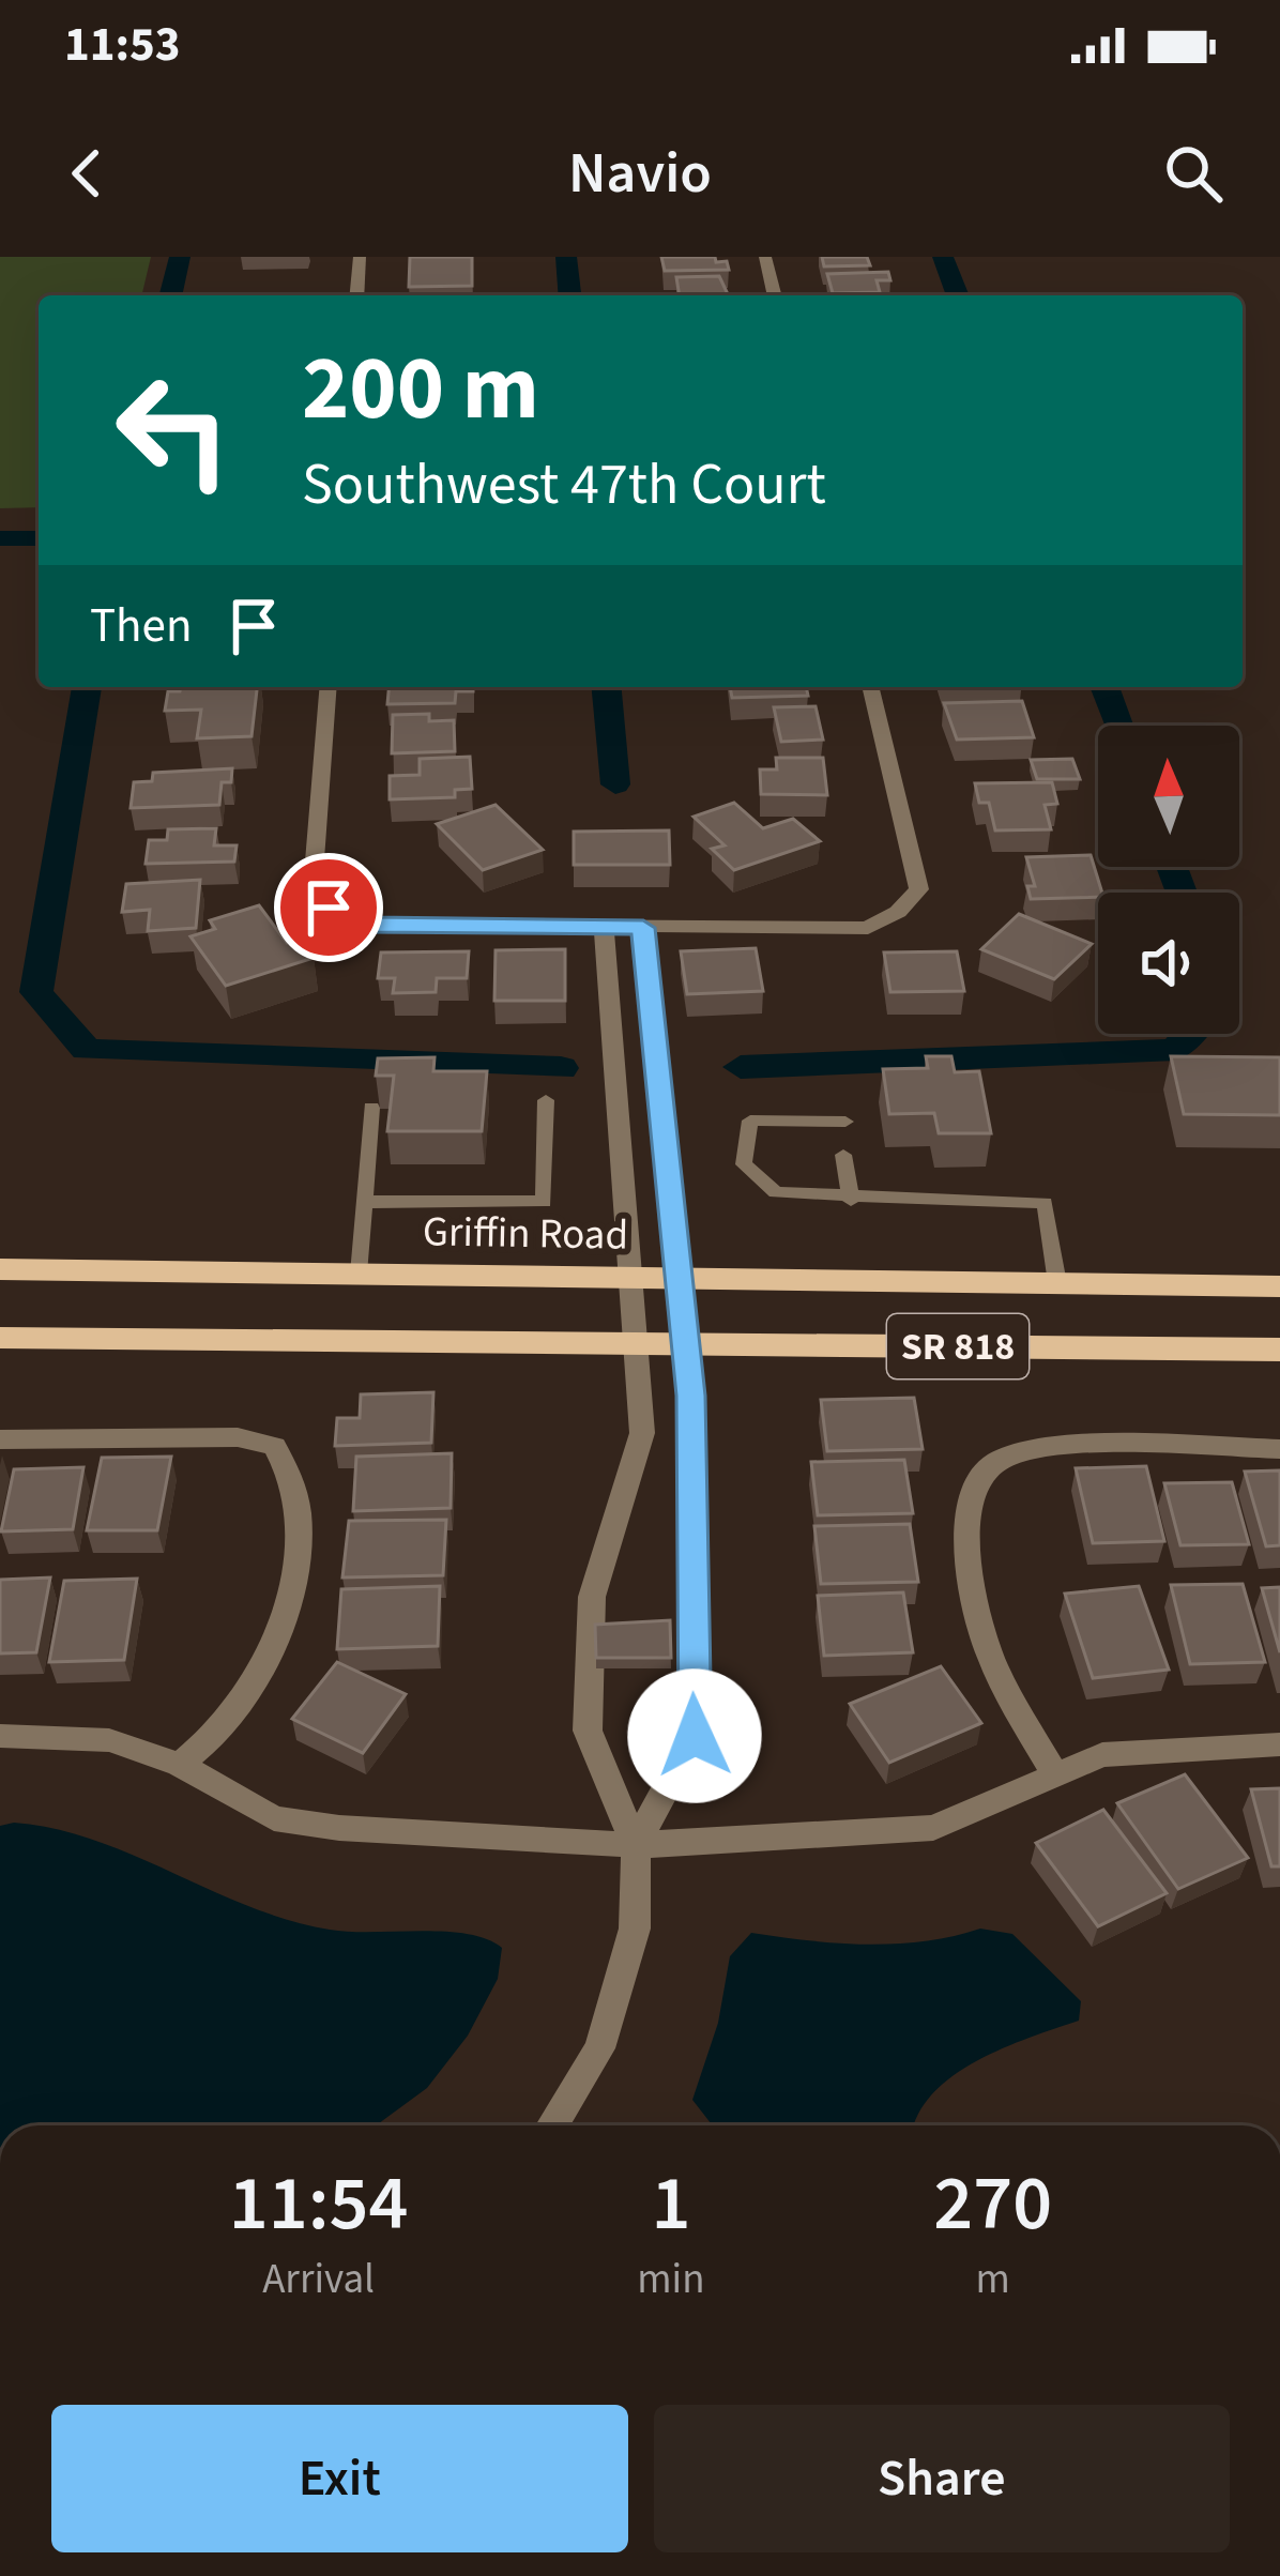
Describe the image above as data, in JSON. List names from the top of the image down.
{
  "streets": {
    "main road": ["Griffin Road", "SR 818"]
  },
  "north": "top",
  "page": {
    "status": "11:53",
    "header": "Navio",
    "turn": ["200 m", "Southwest 47th Court"],
    "then": "Then",
    "eta": [
      "11:54",
      "Arrival",
      "1",
      "min",
      "270",
      "m"
    ],
    "buttons": ["Exit", "Share"]
  }
}
